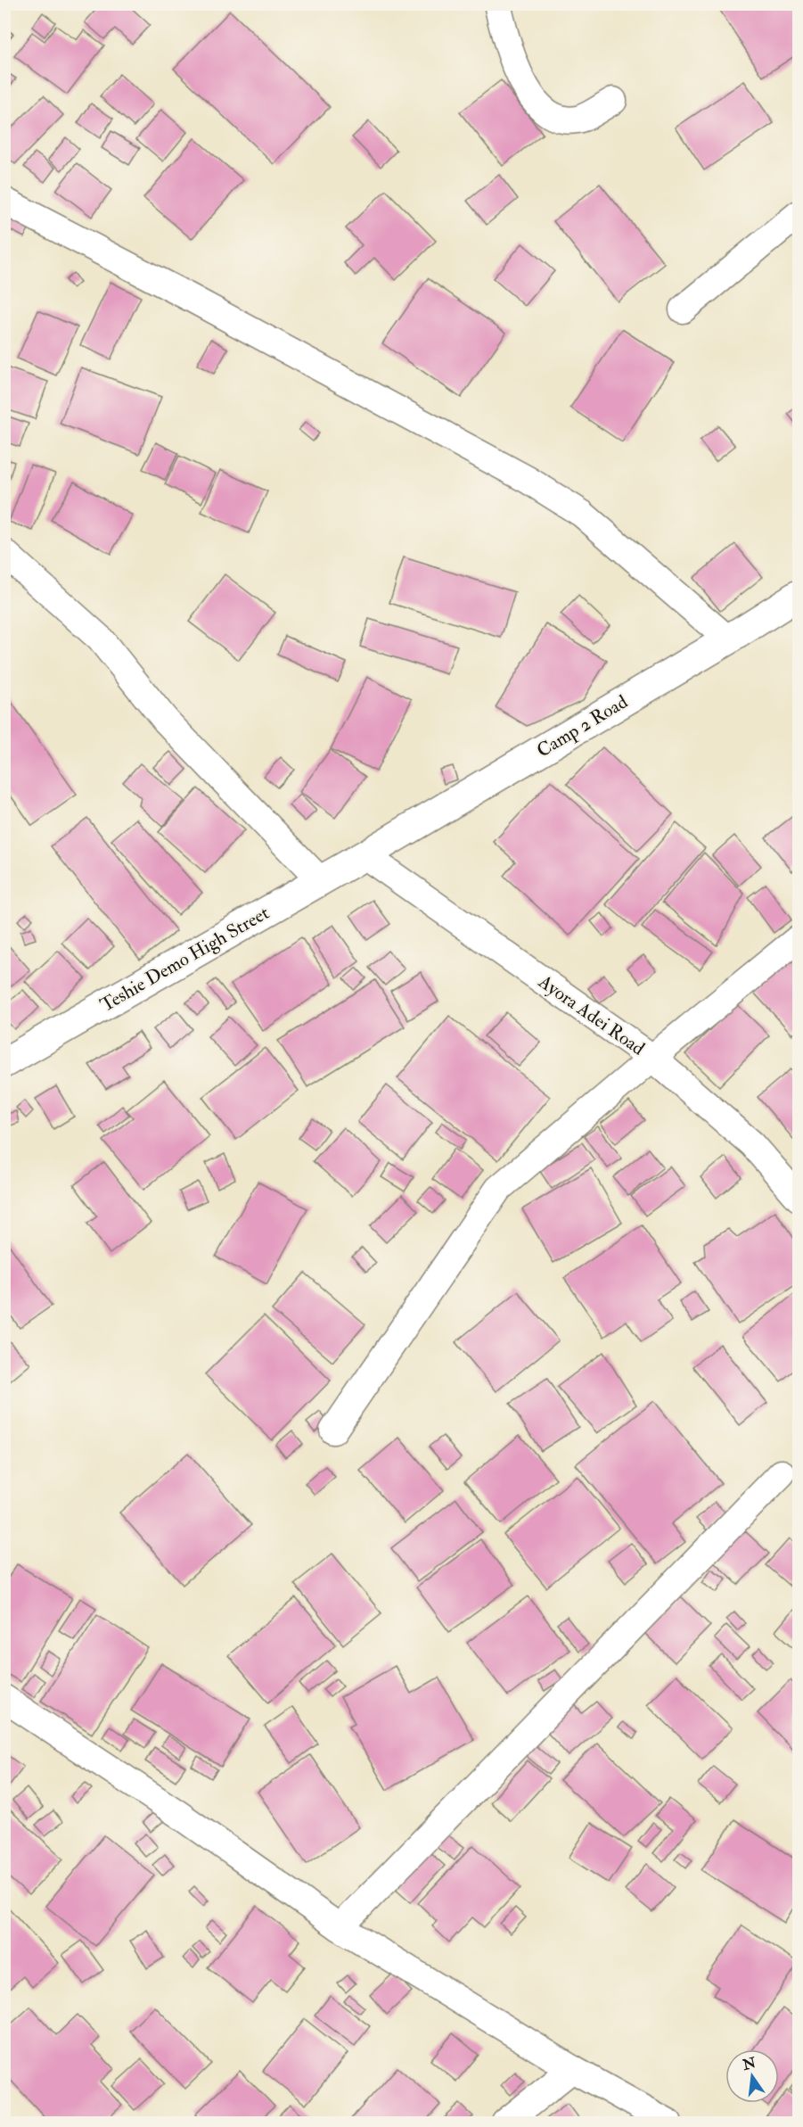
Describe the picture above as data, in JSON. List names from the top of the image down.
{
  "streets": {
    "street": ["Camp 2 Road", "Teshie Demo High Street", "Ayora Adei Road"]
  },
  "crossings": [
    ["Camp 2 Road", "Teshie Demo High Street"],
    ["Camp 2 Road", "Ayora Adei Road"],
    ["Teshie Demo High Street", "Ayora Adei Road"]
  ],
  "north": "top"
}
